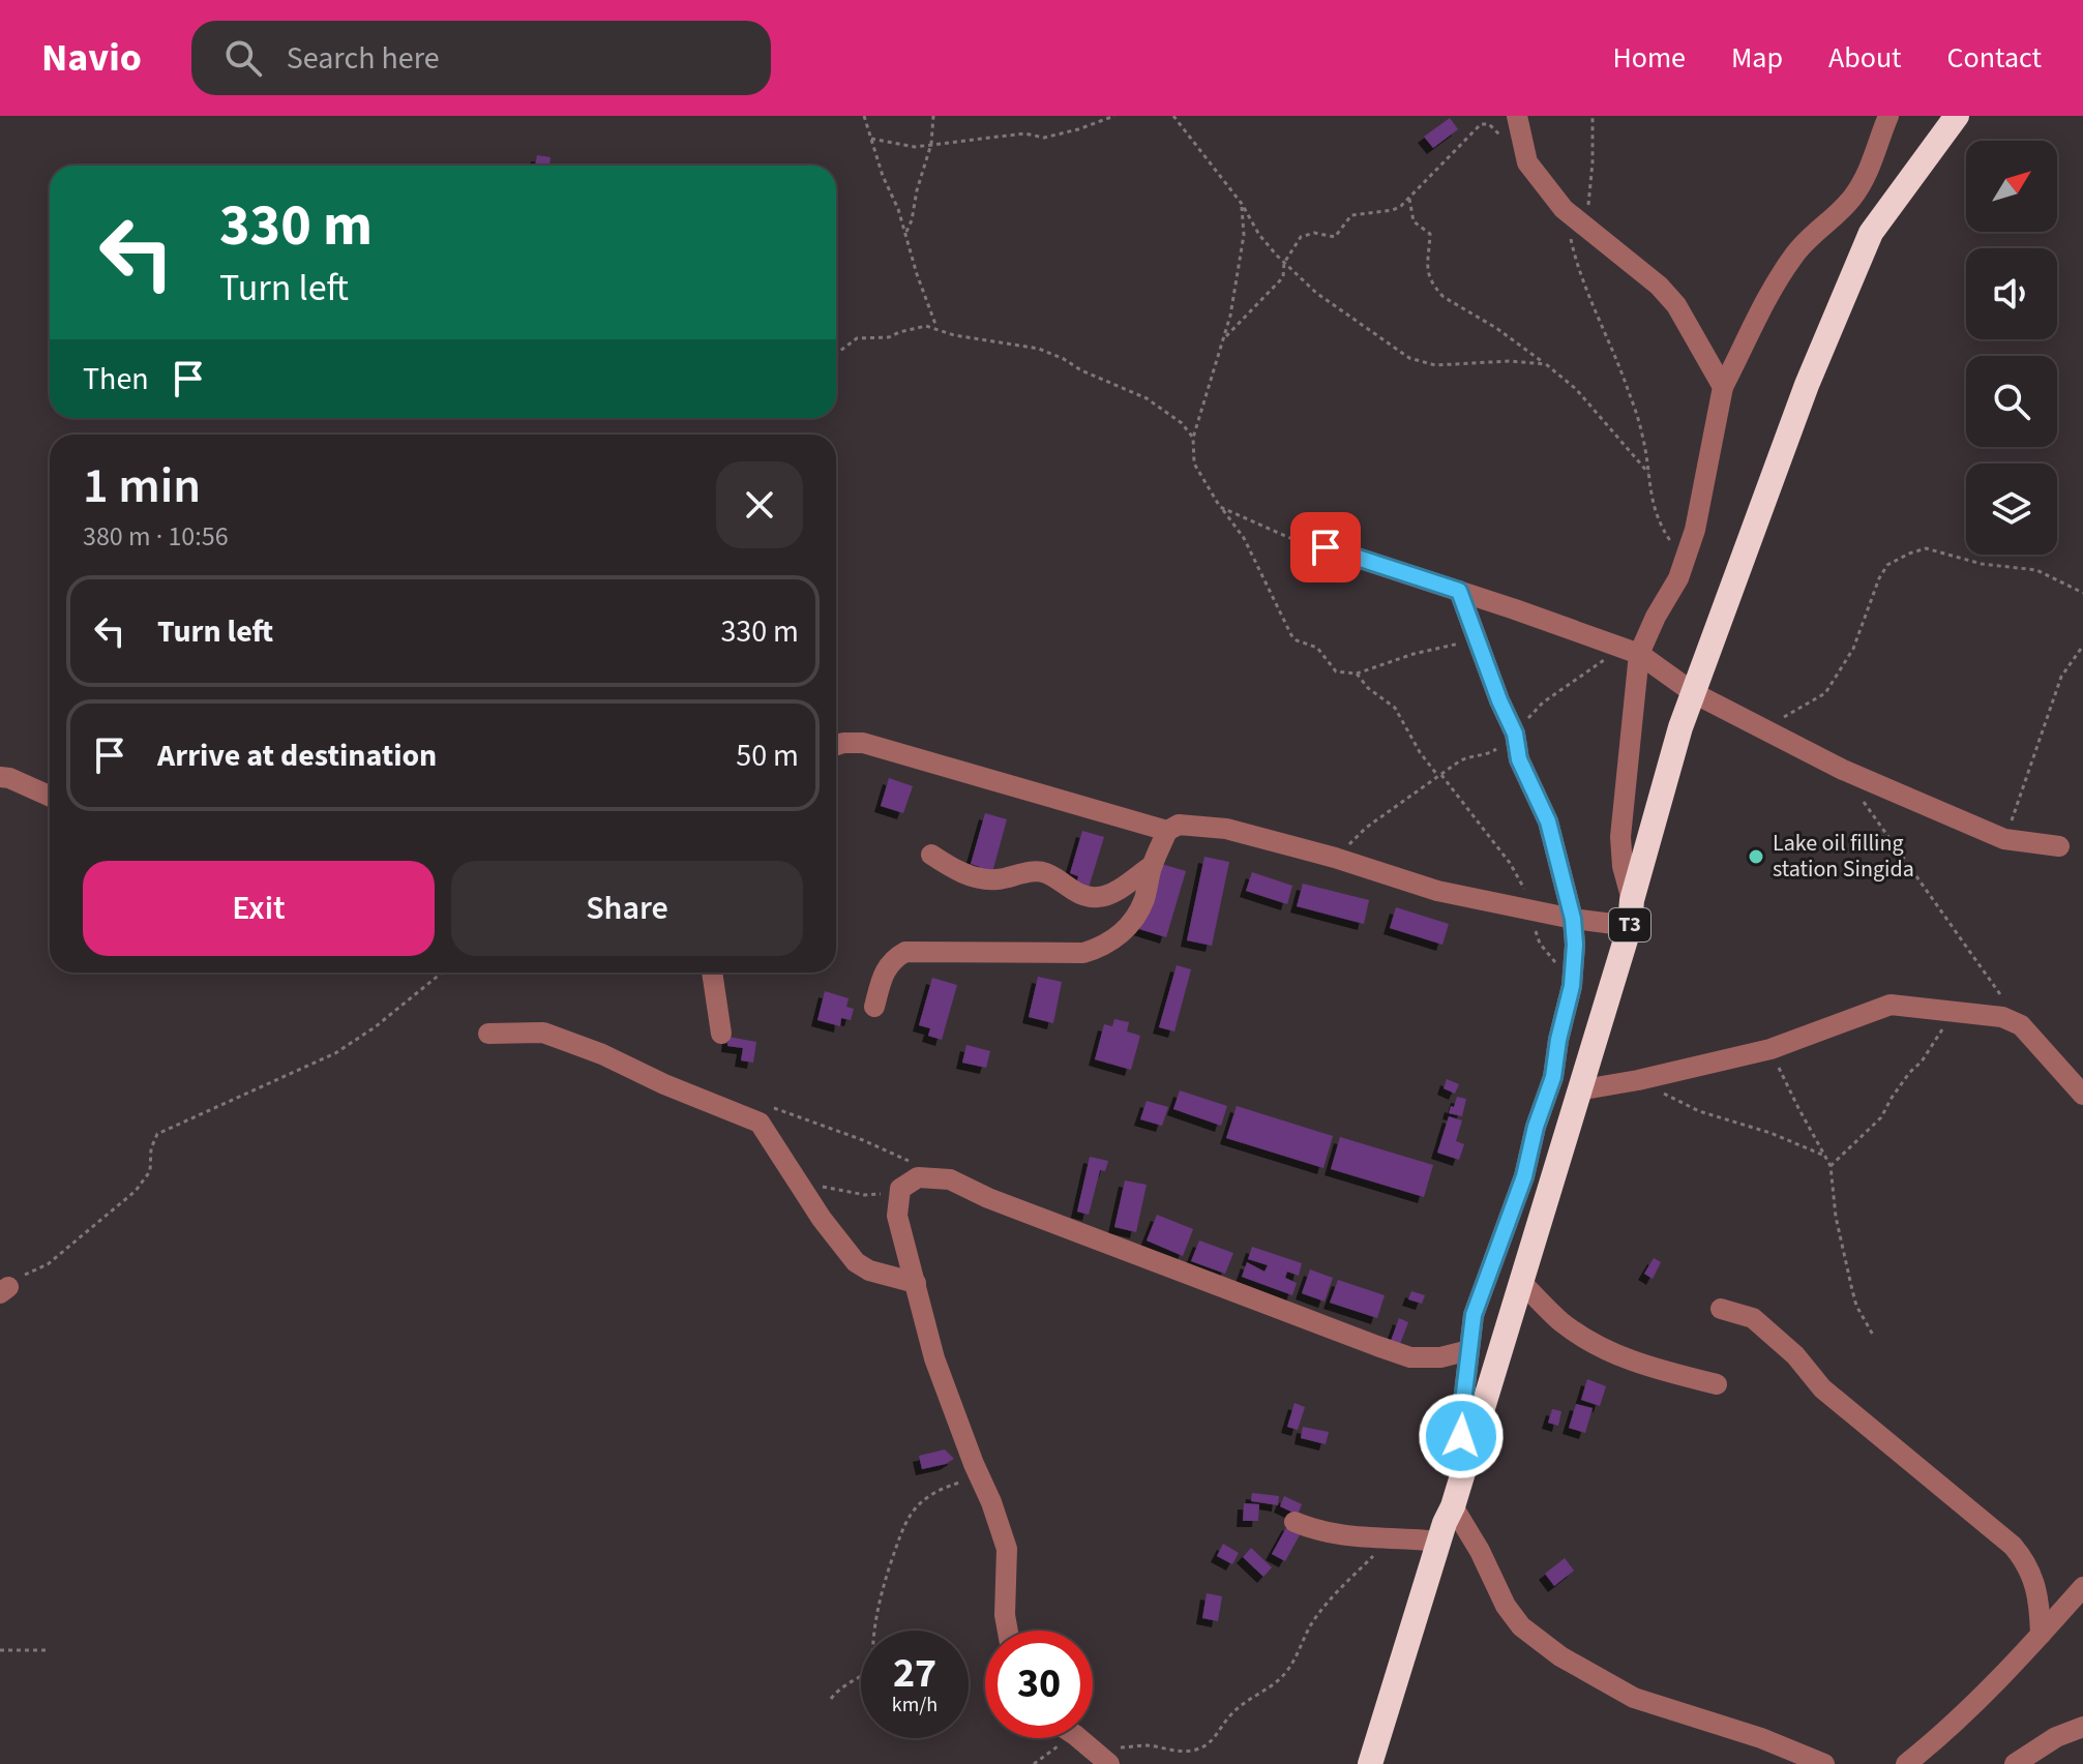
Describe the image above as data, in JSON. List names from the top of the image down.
{
  "streets": {
    "highway": ["T3"]
  },
  "places": ["Lake oil filling station Singida"],
  "north": "top right",
  "page": {
    "header": "Navio",
    "search": "Search here",
    "nav": [
      "Home",
      "Map",
      "About",
      "Contact"
    ],
    "turn": ["330 m", "Turn left"],
    "then": "Then",
    "heading": ["1 min", "380 m · 10:56"],
    "list": [
      {
        "name": "Turn left",
        "value": "330 m"
      },
      {
        "name": "Arrive at destination",
        "value": "50 m"
      }
    ],
    "buttons": ["Exit", "Share"],
    "speed": "27 km/h",
    "limit": "30"
  }
}
